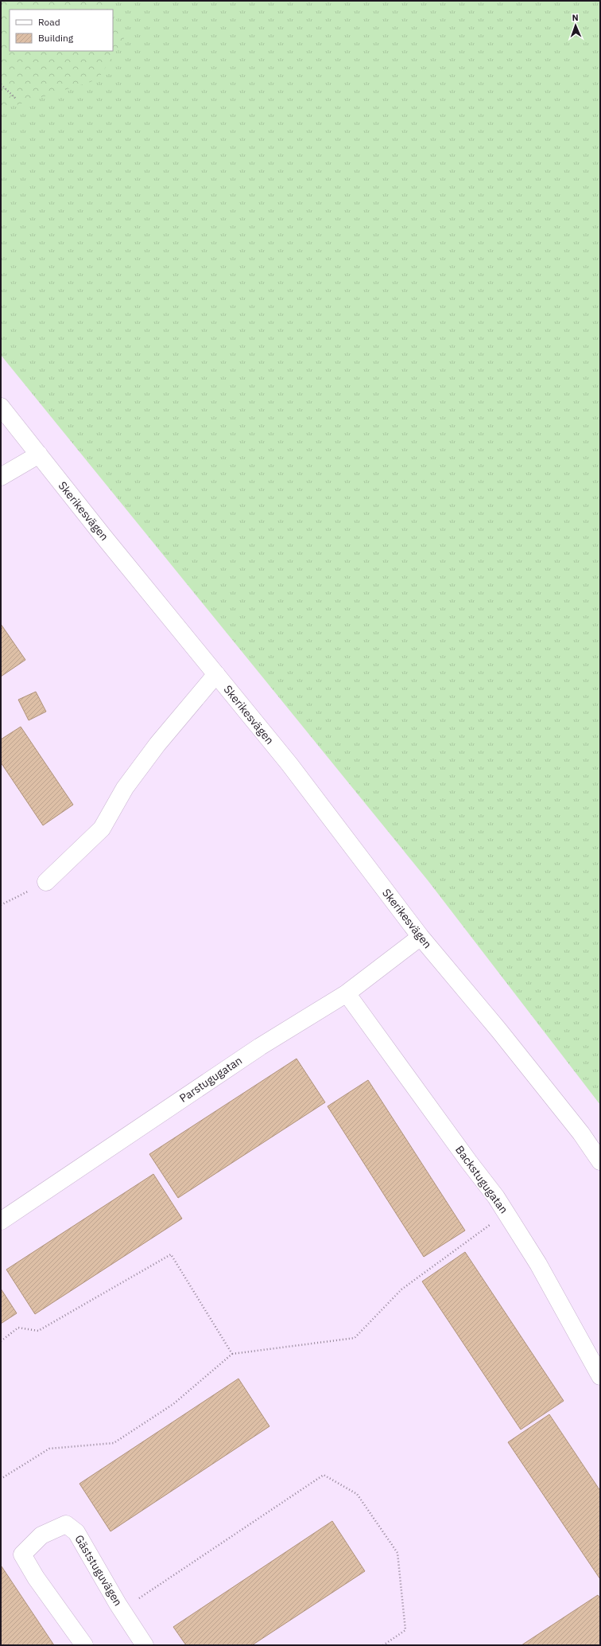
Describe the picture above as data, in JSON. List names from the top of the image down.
{
  "streets": {
    "street": [
      "Skerikesvägen",
      "Parstugugatan",
      "Backstugugatan",
      "Gäststuguvägen"
    ]
  },
  "crossings": [
    ["Skerikesvägen", "Parstugugatan"],
    ["Parstugugatan", "Backstugugatan"]
  ],
  "legend": ["Road", "Building"],
  "north": "top"
}
